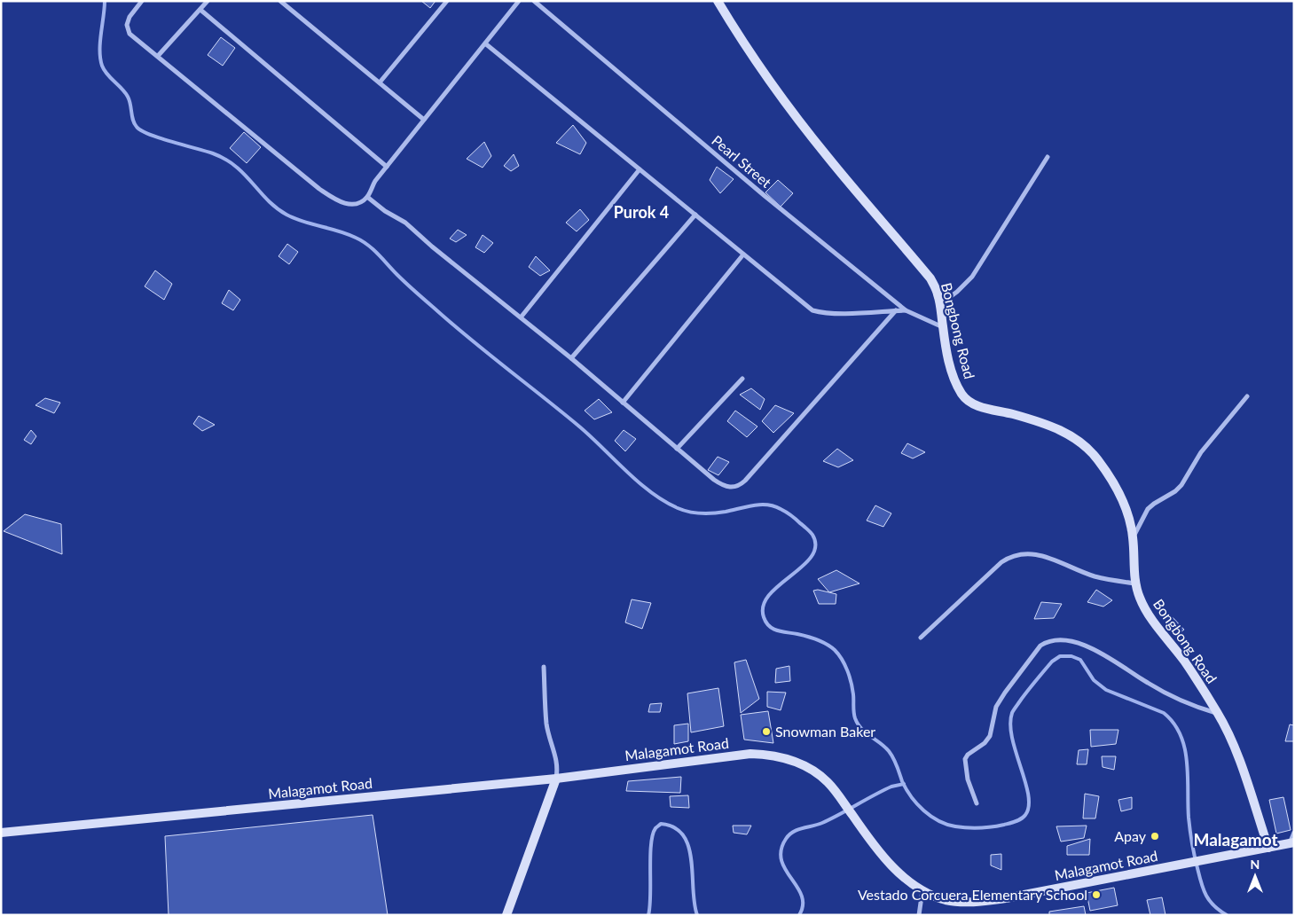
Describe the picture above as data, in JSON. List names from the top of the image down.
{
  "streets": {
    "street": ["Pearl Street", "Bongbong Road", "Malagamot Road"]
  },
  "crossings": [
    ["Pearl Street", "Bongbong Road"],
    ["Bongbong Road", "Malagamot Road"]
  ],
  "districts": ["Purok 4", "Malagamot"],
  "places": ["Snowman Baker", "Apay", "Vestado Corcuera Elementary School"],
  "north": "top"
}
